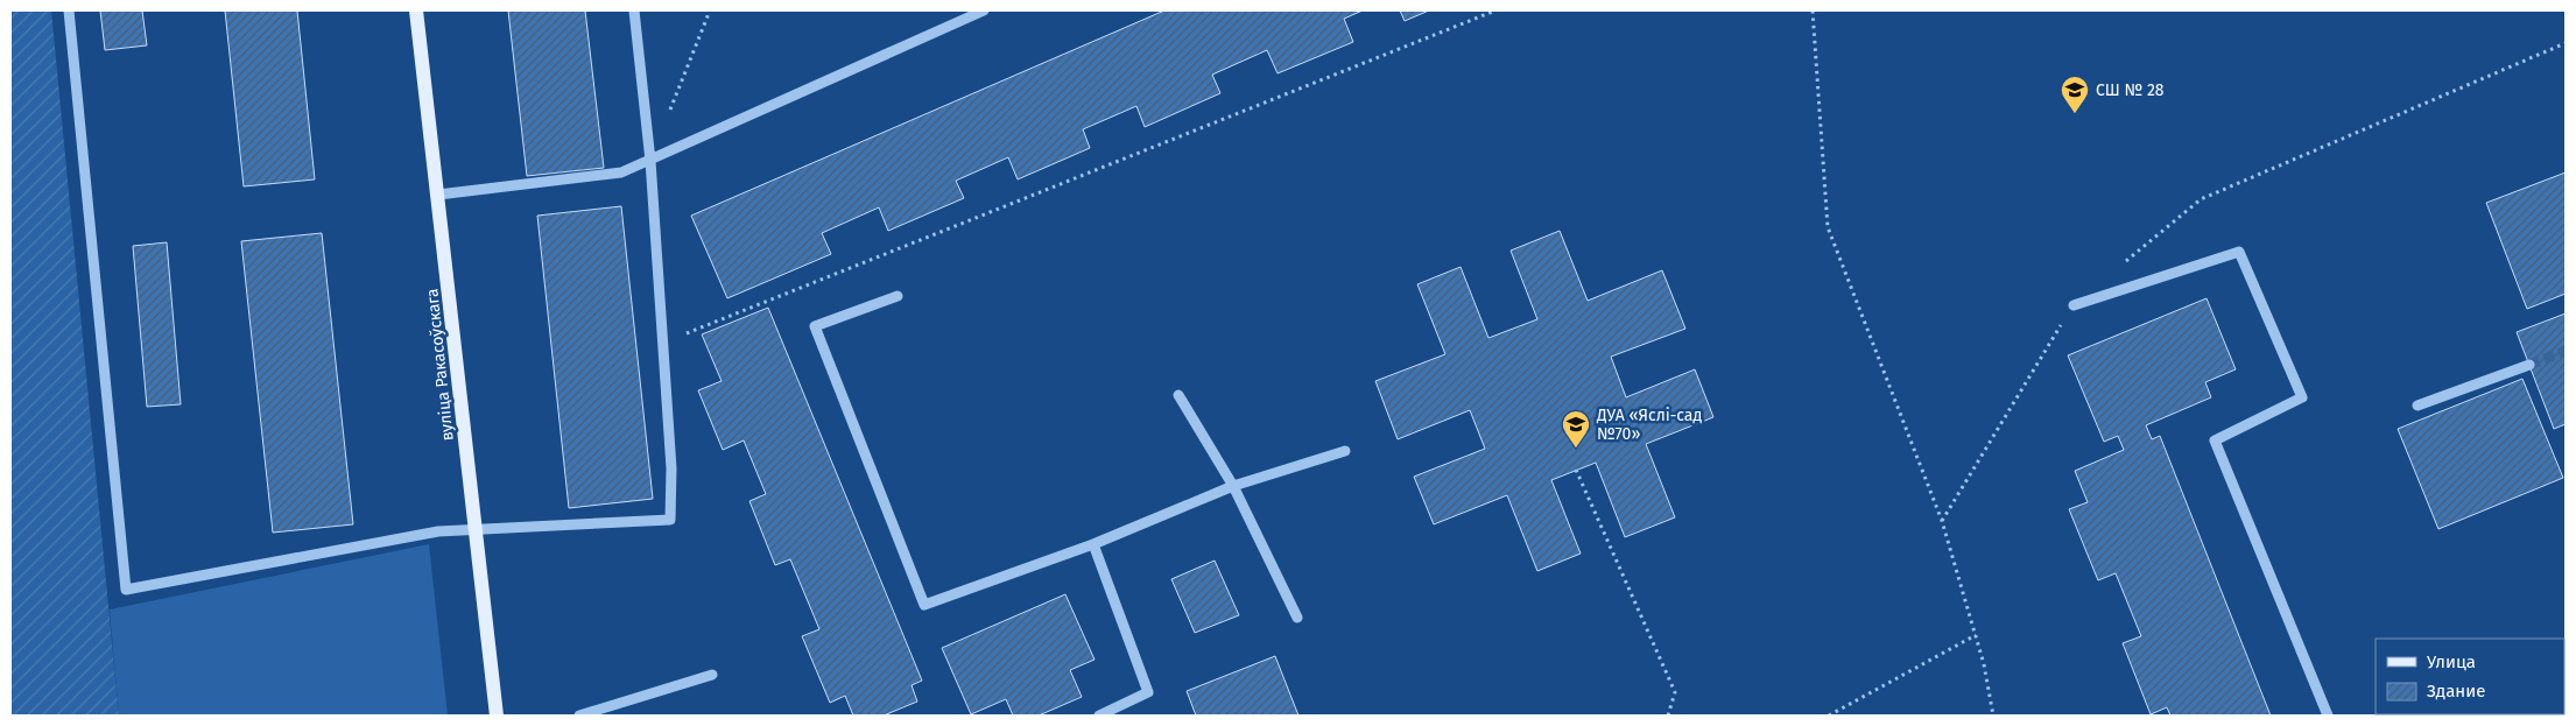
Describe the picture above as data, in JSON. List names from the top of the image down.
{
  "streets": {
    "main road": ["вуліца Ракасоўскага"]
  },
  "places": {
    "school or university": ["СШ № 28", "ДУА «Яслі-сад №70»"]
  },
  "legend": ["Улица", "Здание"]
}
